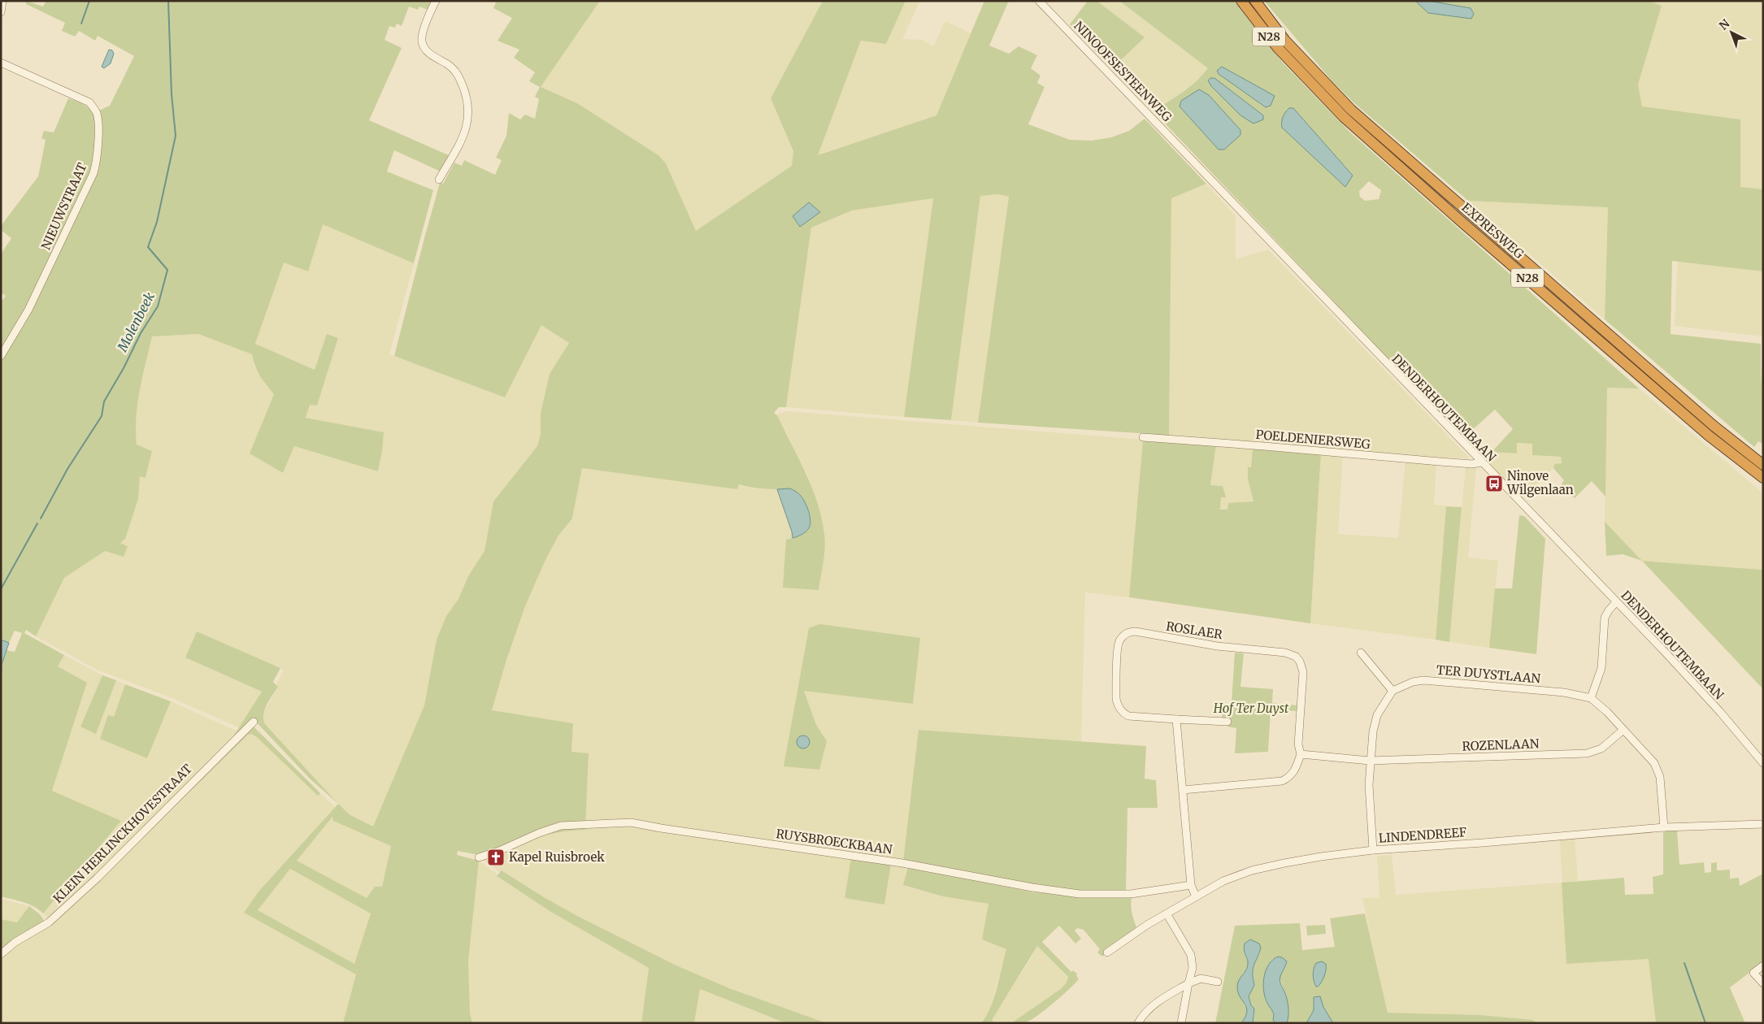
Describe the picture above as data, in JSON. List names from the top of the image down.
{
  "streets": {
    "highway": ["N28", "EXPRESWEG"],
    "street": [
      "NINOOFSESTEENWEG",
      "NIEUWSTRAAT",
      "DENDERHOUTEMBAAN",
      "POELDENIERSWEG",
      "ROSLAER",
      "TER DUYSTLAAN",
      "ROZENLAAN",
      "KLEIN HERLINCKHOVESTRAAT",
      "LINDENDREEF",
      "RUYSBROECKBAAN"
    ]
  },
  "crossings": [
    ["NINOOFSESTEENWEG", "DENDERHOUTEMBAAN"],
    ["DENDERHOUTEMBAAN", "POELDENIERSWEG"],
    ["TER DUYSTLAAN", "ROZENLAAN"],
    ["TER DUYSTLAAN", "LINDENDREEF"]
  ],
  "water": ["Molenbeek"],
  "parks": ["Hof Ter Duyst"],
  "places": {
    "bus stop": ["Ninove Wilgenlaan"],
    "church": ["Kapel Ruisbroek"]
  },
  "north": "top left"
}
